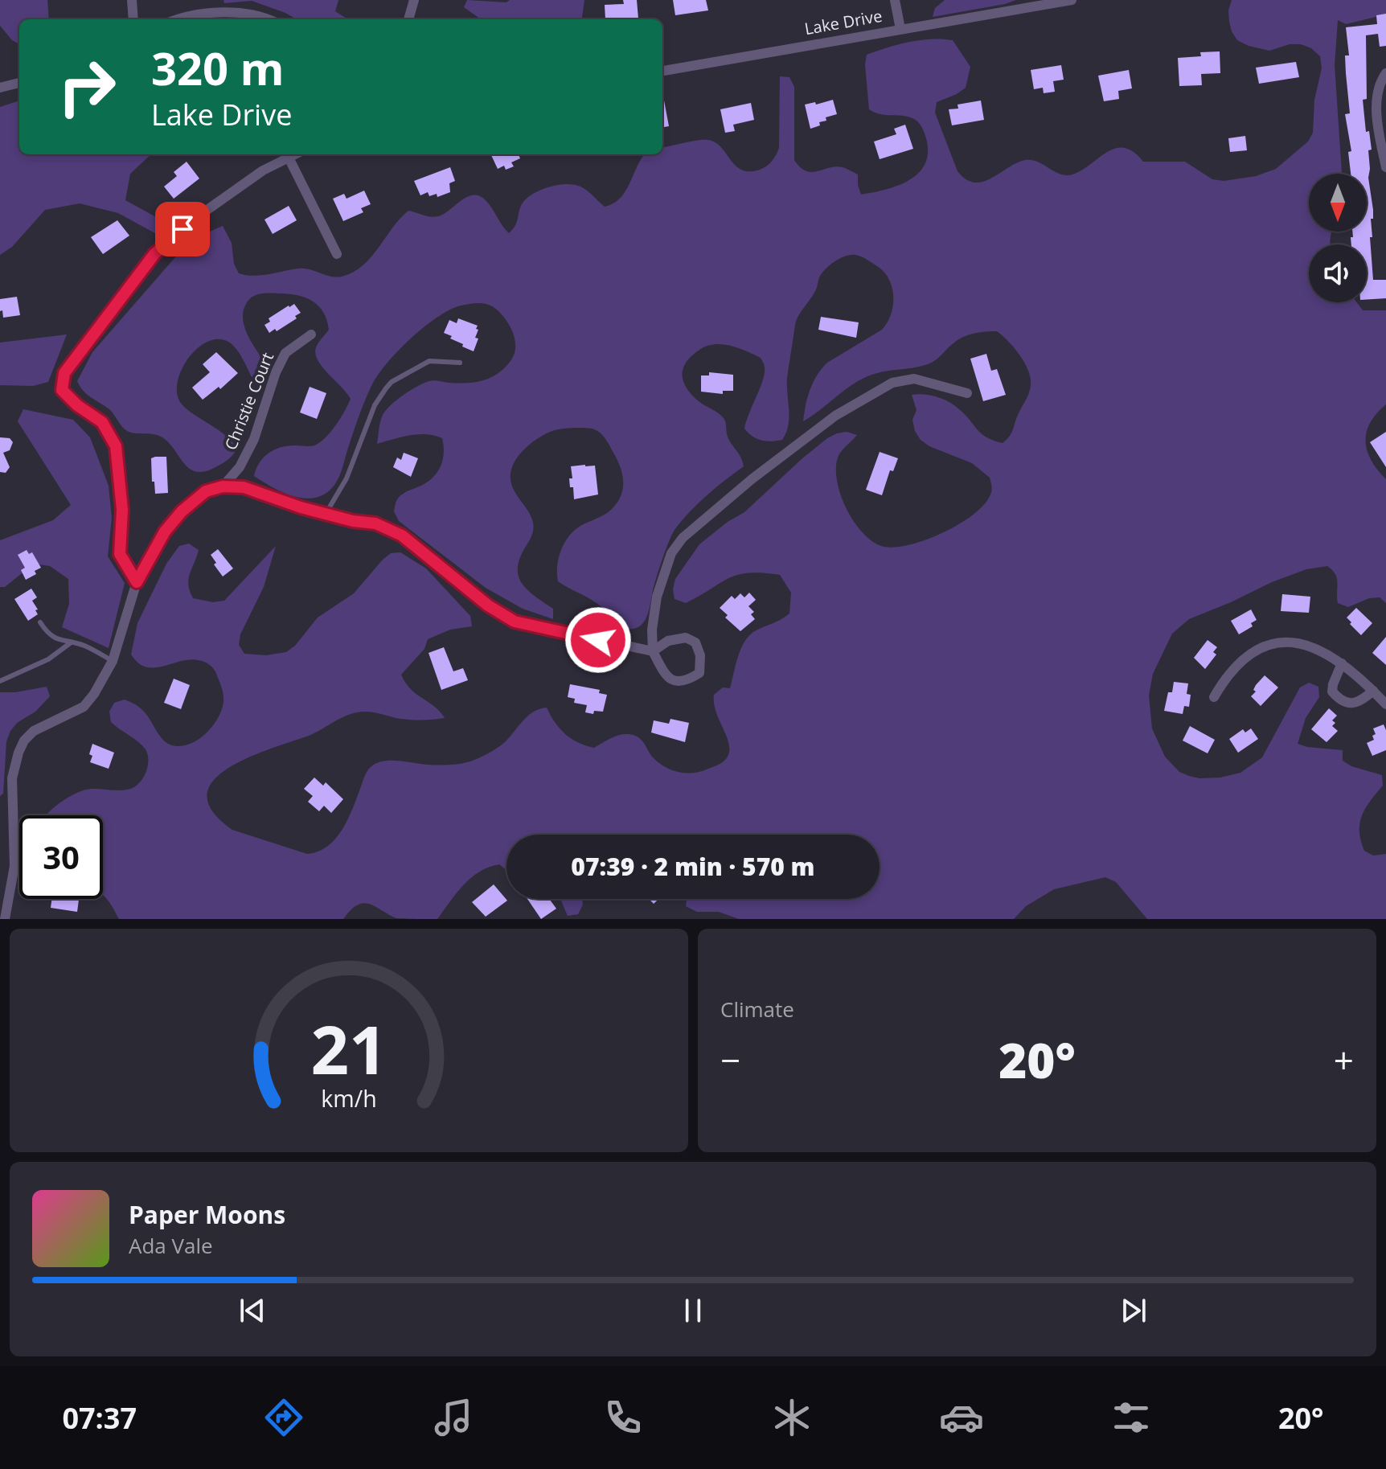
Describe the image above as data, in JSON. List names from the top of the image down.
{
  "streets": {
    "street": ["Lake Drive", "Christie Court"]
  },
  "north": "bottom",
  "page": {
    "turn": ["320 m", "Lake Drive"],
    "limit": "30",
    "trip": "07:39 · 2 min · 570 m",
    "tile": "Climate",
    "heat": ["−", "20°", "+"],
    "song": ["Paper Moons", "Ada Vale"],
    "tabs": ["07:37", "20°"],
    "gauge": ["21", "km/h"]
  }
}
